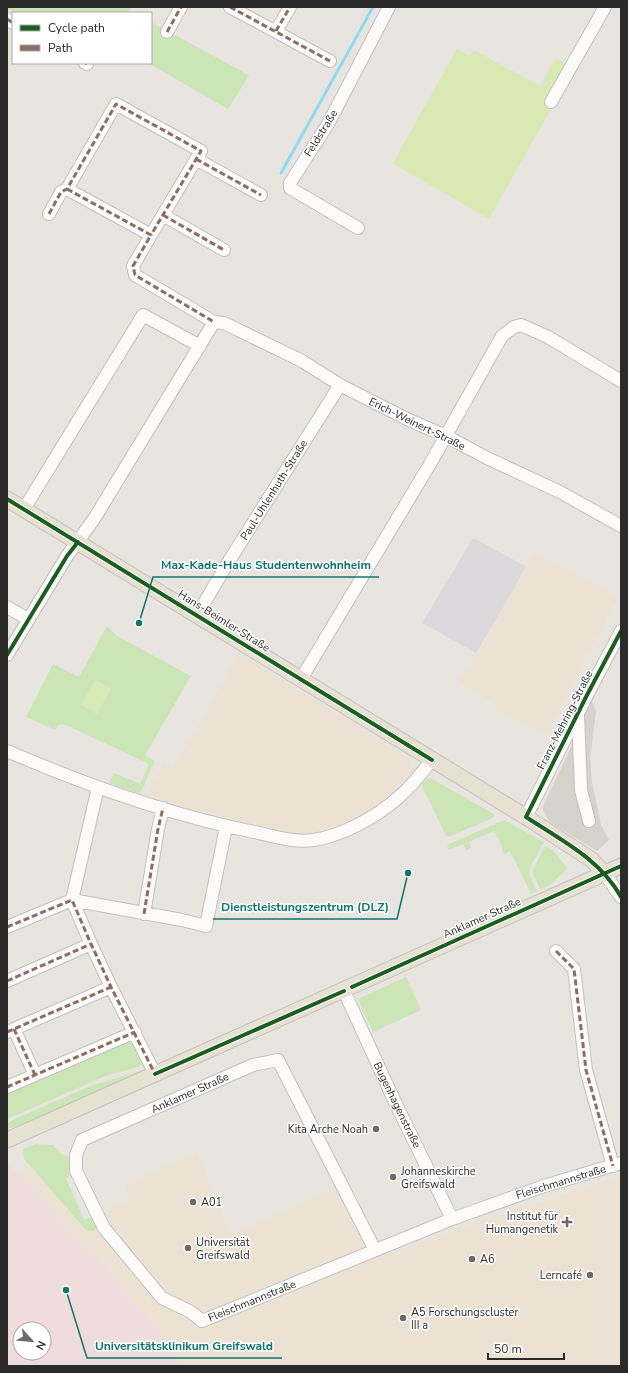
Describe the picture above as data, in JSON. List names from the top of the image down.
{
  "streets": {
    "main road": ["Hans-Beimler-Straße", "Anklamer Straße"],
    "street": [
      "Feldstraße",
      "Erich-Weinert-Straße",
      "Paul-Uhlenhuth-Straße",
      "Franz-Mehring-Straße",
      "Bugenhagenstraße",
      "Fleischmannstraße"
    ]
  },
  "crossings": [
    ["Erich-Weinert-Straße", "Paul-Uhlenhuth-Straße"],
    ["Paul-Uhlenhuth-Straße", "Hans-Beimler-Straße"],
    ["Hans-Beimler-Straße", "Franz-Mehring-Straße"],
    ["Hans-Beimler-Straße", "Anklamer Straße"],
    ["Anklamer Straße", "Bugenhagenstraße"],
    ["Anklamer Straße", "Fleischmannstraße"],
    ["Bugenhagenstraße", "Fleischmannstraße"]
  ],
  "places": {
    "other": [
      "Max-Kade-Haus Studentenwohnheim",
      "Dienstleistungszentrum (DLZ)",
      "Kita Arche Noah",
      "Johanneskirche Greifswald",
      "A01",
      "Universität Greifswald",
      "A6",
      "Lerncafé",
      "Universitätsklinikum Greifswald",
      "A5 Forschungscluster III a"
    ],
    "health": ["Institut für Humangenetik"]
  },
  "legend": ["Cycle path", "Path"],
  "scale_bar": "50 m",
  "north": "bottom right"
}
